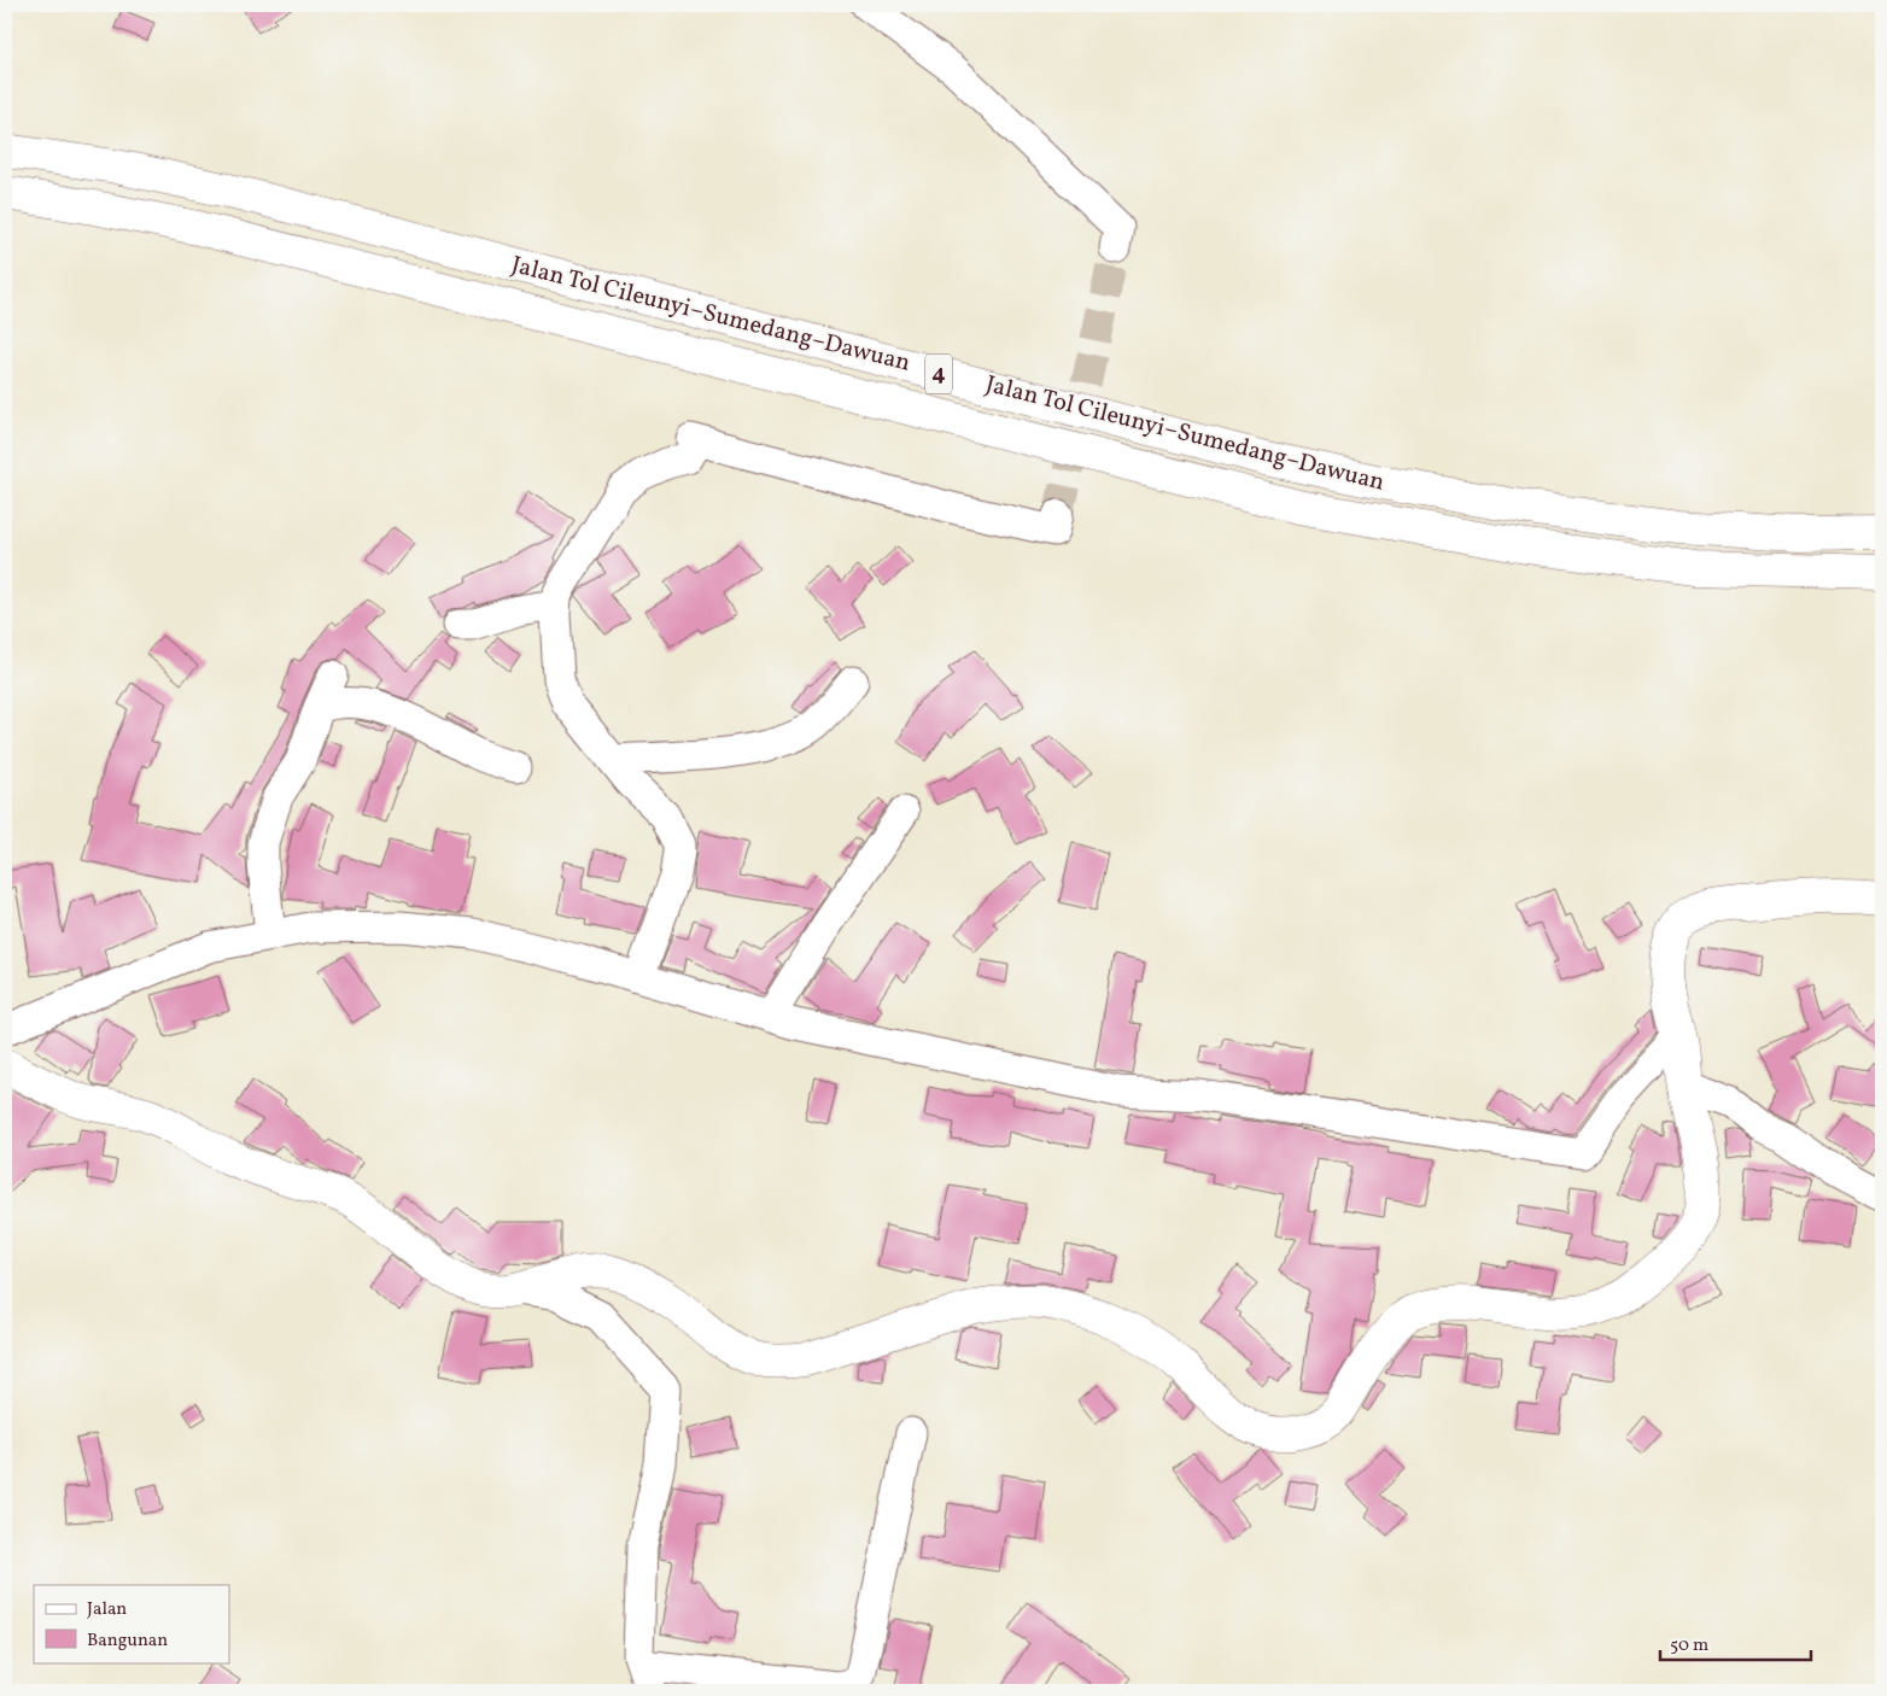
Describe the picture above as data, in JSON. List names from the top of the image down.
{
  "streets": {
    "main road": ["Jalan Tol Cileunyi–Sumedang–Dawuan", "4"]
  },
  "legend": ["Jalan", "Bangunan"],
  "scale_bar": "50 m"
}
